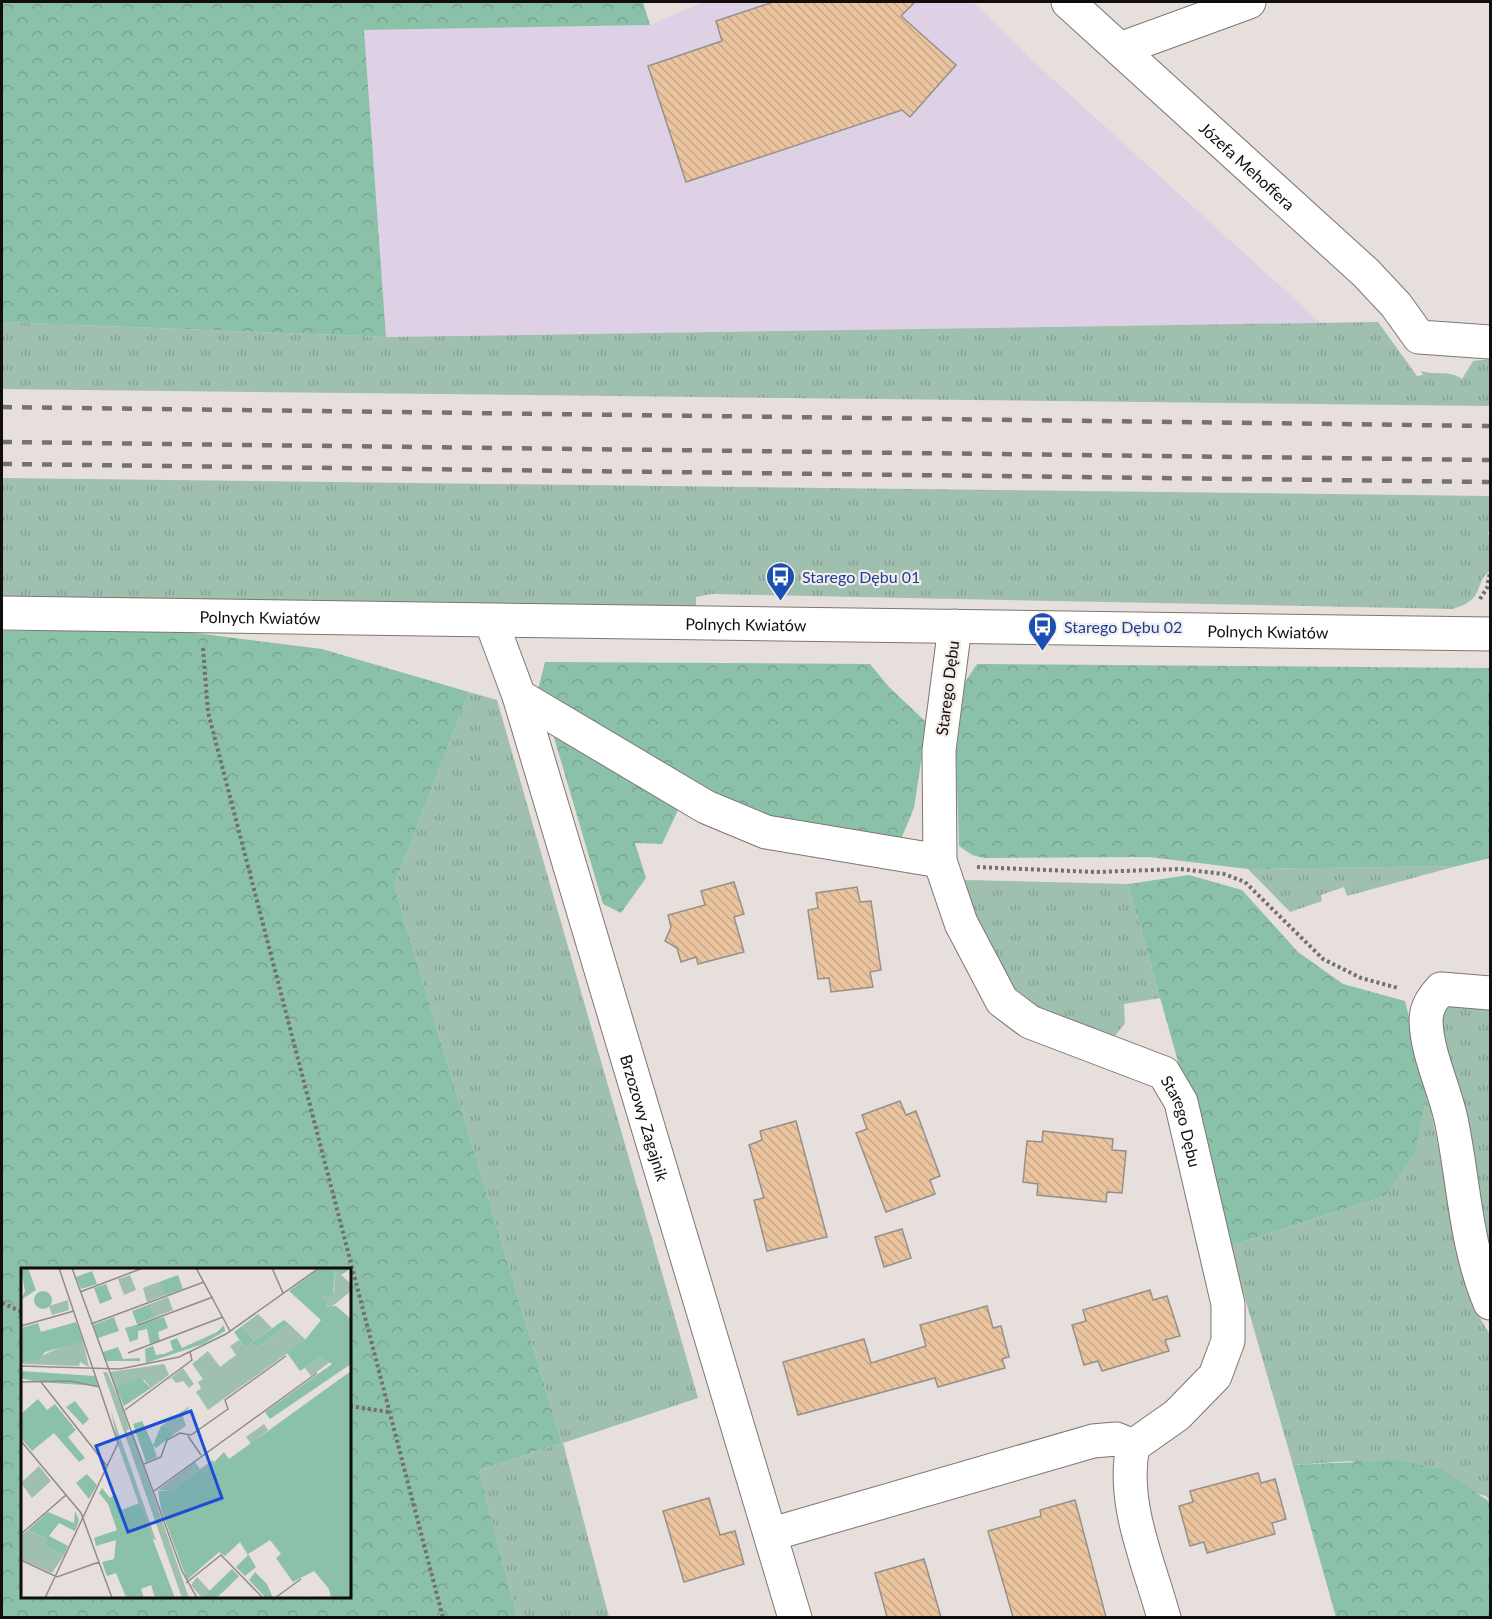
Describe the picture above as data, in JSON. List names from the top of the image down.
{
  "streets": {
    "street": [
      "Józefa Mehoffera",
      "Polnych Kwiatów",
      "Starego Dębu",
      "Brzozowy Zagajnik"
    ]
  },
  "crossings": [
    ["Polnych Kwiatów", "Starego Dębu"],
    ["Polnych Kwiatów", "Brzozowy Zagajnik"]
  ],
  "places": {
    "bus stop": ["Starego Dębu 01", "Starego Dębu 02"]
  }
}
